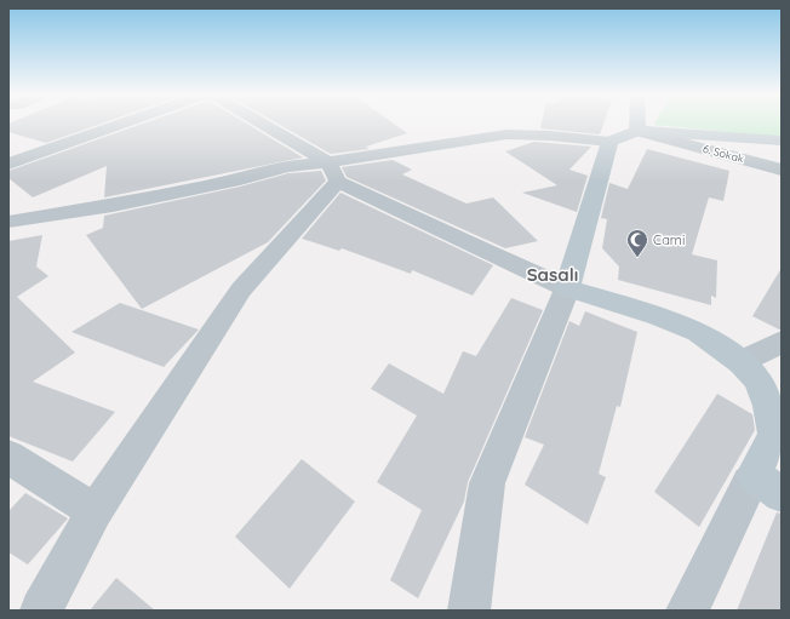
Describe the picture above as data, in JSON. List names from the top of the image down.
{
  "streets": {
    "street": ["6. Sokak"]
  },
  "districts": ["Sasalı"],
  "places": {
    "mosque": ["Cami"]
  }
}
